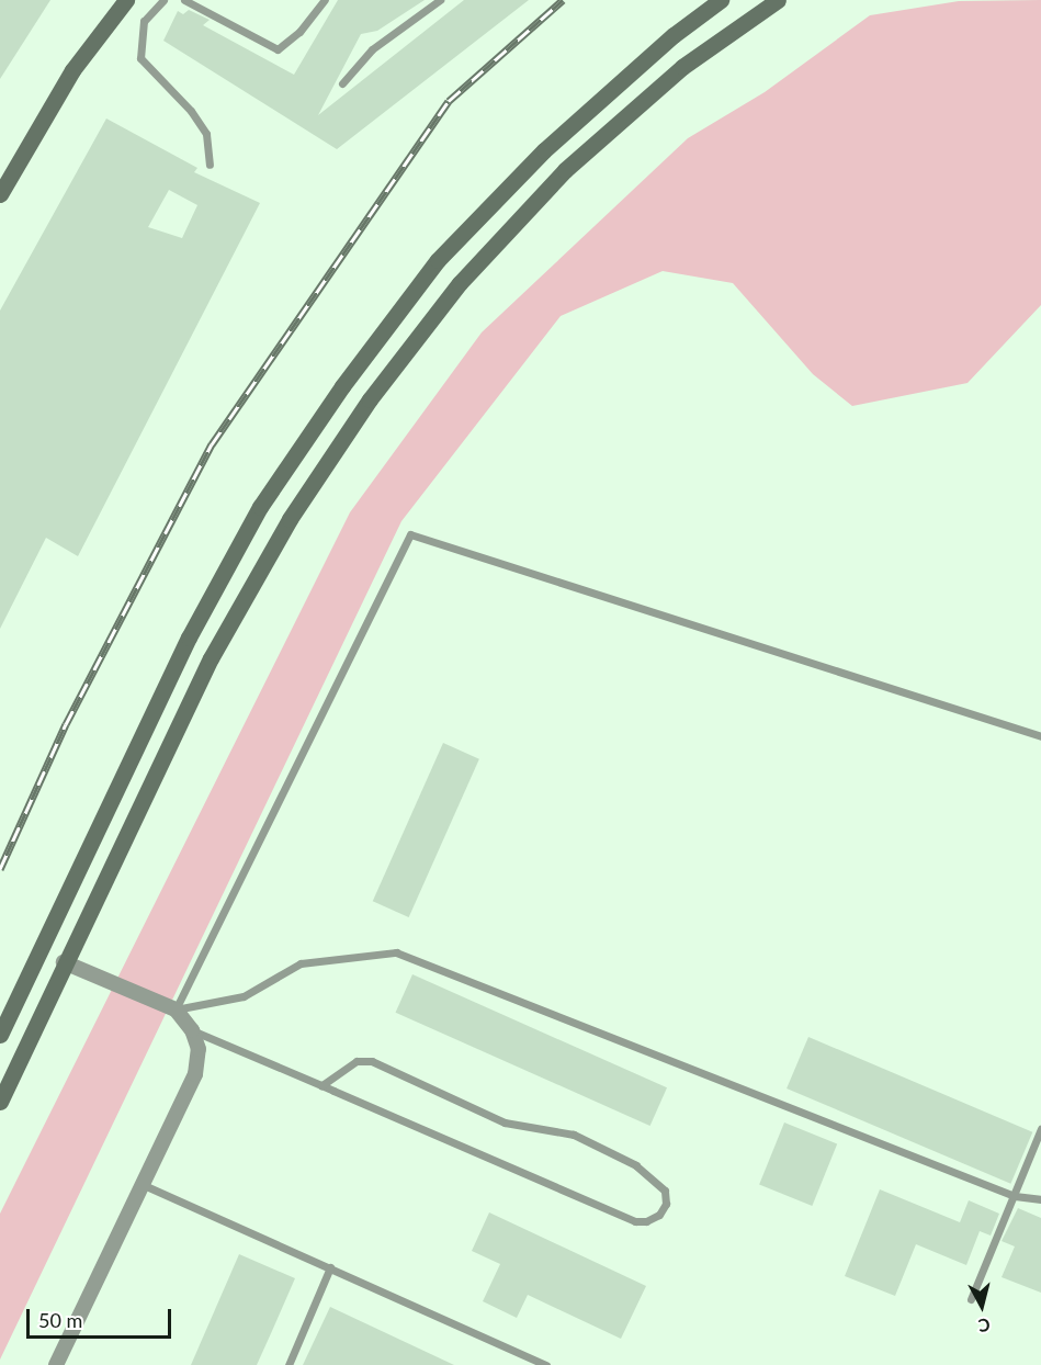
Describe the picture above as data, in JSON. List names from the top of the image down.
{
  "scale_bar": "50 m",
  "north": "bottom"
}
